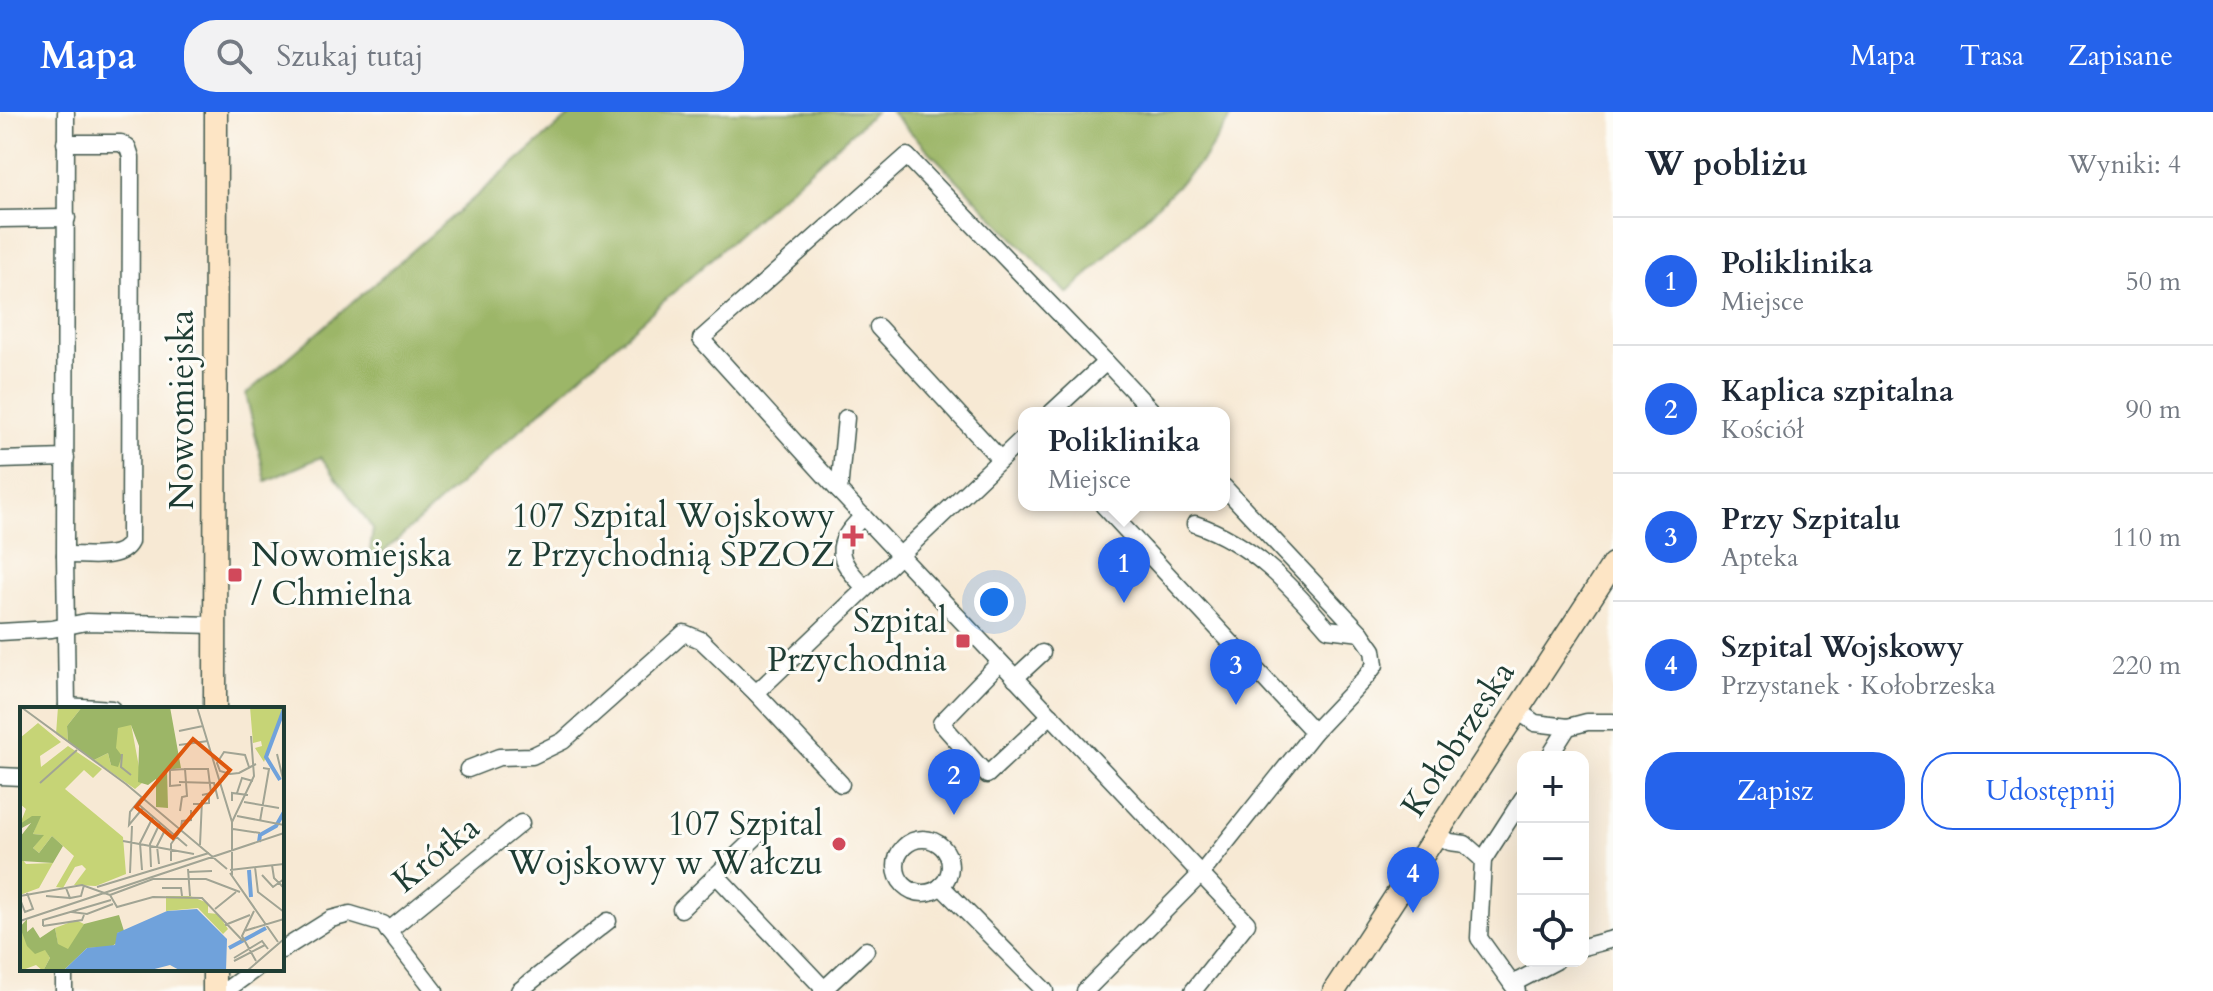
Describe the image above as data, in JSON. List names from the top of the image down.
{
  "streets": {
    "street": ["Nowomiejska", "Kołobrzeska", "Krótka"]
  },
  "places": {
    "health": ["107 Szpital Wojskowy z Przychodnią SPZOZ"],
    "transit": ["Nowomiejska / Chmielna", "Szpital Przychodnia"],
    "other": ["107 Szpital Wojskowy w Wałczu"]
  },
  "page": {
    "header": "Mapa",
    "search": "Szukaj tutaj",
    "nav": ["Mapa", "Trasa", "Zapisane"],
    "heading": ["W pobliżu", "Wyniki: 4"],
    "list": [
      {
        "mark": "1",
        "name": "Poliklinika",
        "note": "Miejsce",
        "value": "50 m"
      },
      {
        "mark": "2",
        "name": "Kaplica szpitalna",
        "note": "Kościół",
        "value": "90 m"
      },
      {
        "mark": "3",
        "name": "Przy Szpitalu",
        "note": "Apteka",
        "value": "110 m"
      },
      {
        "mark": "4",
        "name": "Szpital Wojskowy",
        "note": "Przystanek · Kołobrzeska",
        "value": "220 m"
      }
    ],
    "popup": ["Poliklinika", "Miejsce"],
    "pins": [
      "1",
      "3",
      "2",
      "4"
    ],
    "buttons": ["Zapisz", "Udostępnij"],
    "map_buttons": ["+", "−"]
  }
}
